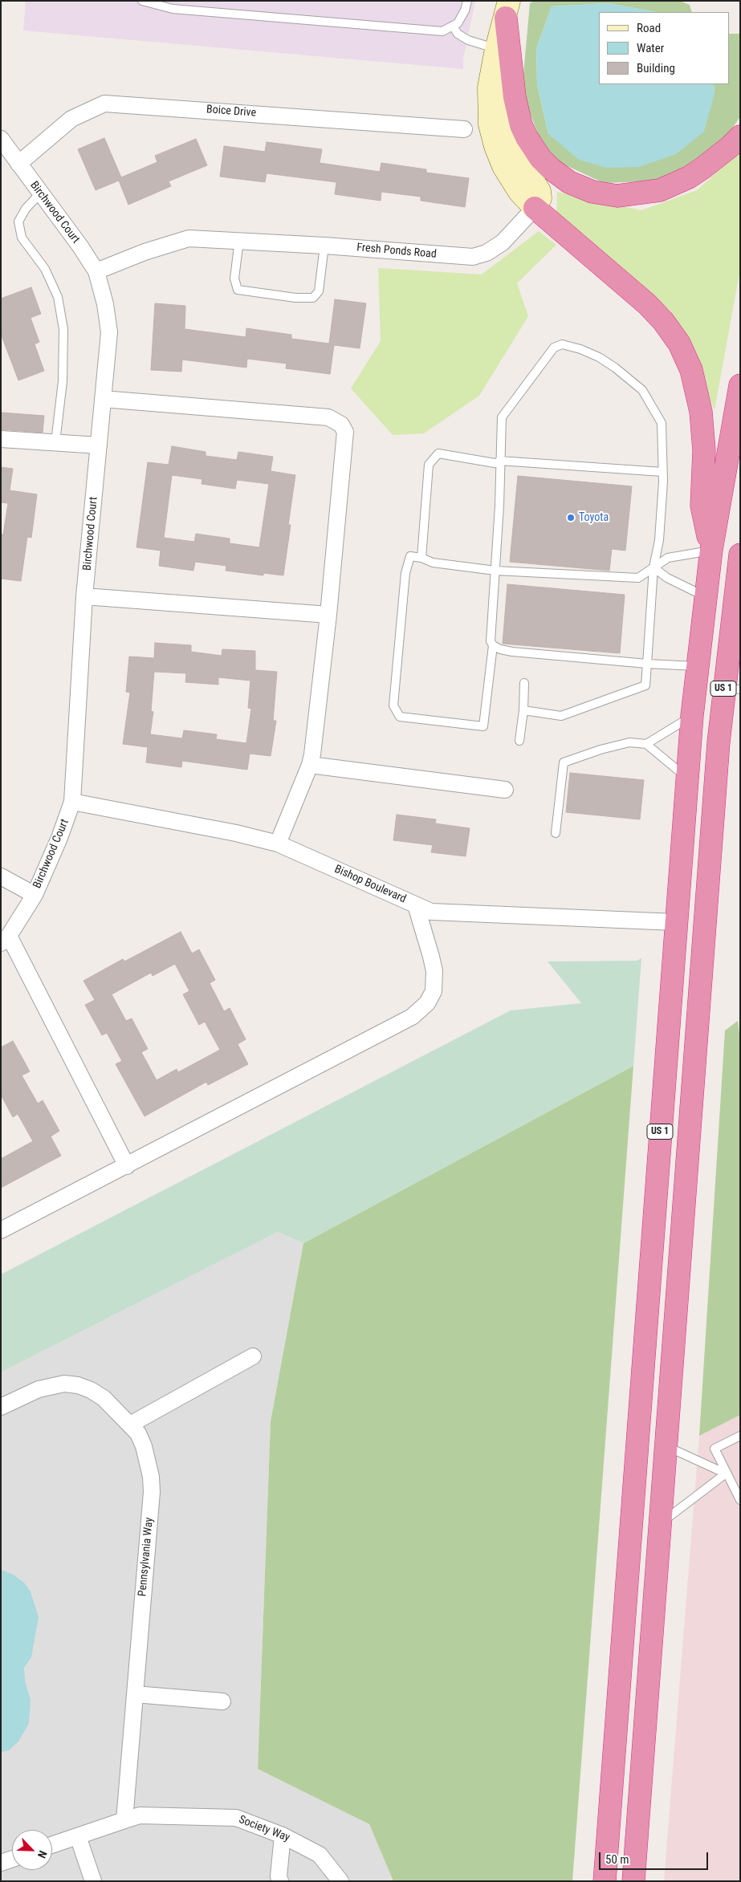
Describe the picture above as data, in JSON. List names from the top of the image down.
{
  "streets": {
    "highway": ["US 1"],
    "street": [
      "Boice Drive",
      "Birchwood Court",
      "Fresh Ponds Road",
      "Bishop Boulevard",
      "Pennsylvania Way",
      "Society Way"
    ]
  },
  "crossings": [
    ["Boice Drive", "Birchwood Court"],
    ["Birchwood Court", "Bishop Boulevard"],
    ["US 1", "Bishop Boulevard"],
    ["Pennsylvania Way", "Society Way"]
  ],
  "places": ["Toyota"],
  "legend": ["Road", "Water", "Building"],
  "scale_bar": "50 m",
  "north": "bottom right"
}
